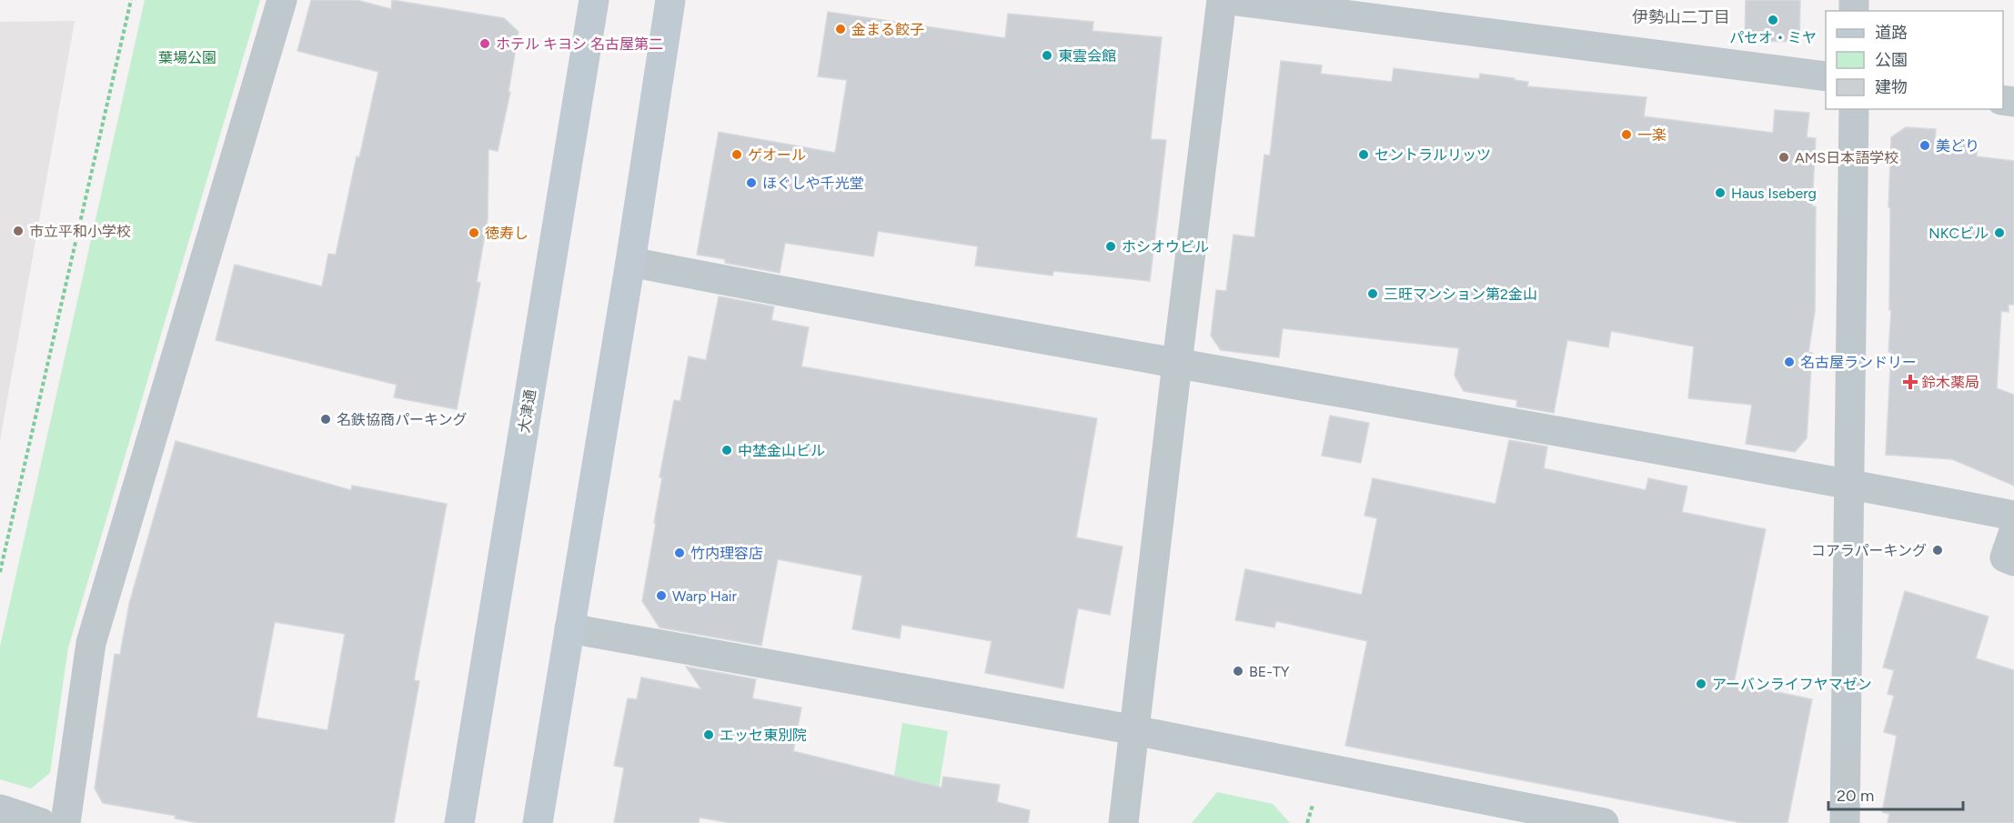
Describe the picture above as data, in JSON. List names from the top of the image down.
{
  "streets": {
    "street": ["大津通"]
  },
  "districts": ["伊勢山二丁目"],
  "parks": ["葉場公園"],
  "places": {
    "other": [
      "パセオ・ミヤ",
      "金まる餃子",
      "ホテル キヨシ 名古屋第二",
      "東雲会館",
      "一楽",
      "美どり",
      "ゲオール",
      "セントラルリッツ",
      "AMS日本語学校",
      "ほぐしや千光堂",
      "Haus Iseberg",
      "市立平和小学校",
      "徳寿し",
      "NKCビル",
      "ホシオウビル",
      "三旺マンション第2金山",
      "名古屋ランドリー",
      "名鉄協商パーキング",
      "中埜金山ビル",
      "コアラパーキング",
      "竹内理容店",
      "Warp Hair",
      "BE-TY",
      "アーバンライフヤマゼン",
      "エッセ東別院"
    ],
    "health": ["鈴木薬局"]
  },
  "legend": ["道路", "公園", "建物"],
  "scale_bar": "20 m"
}
